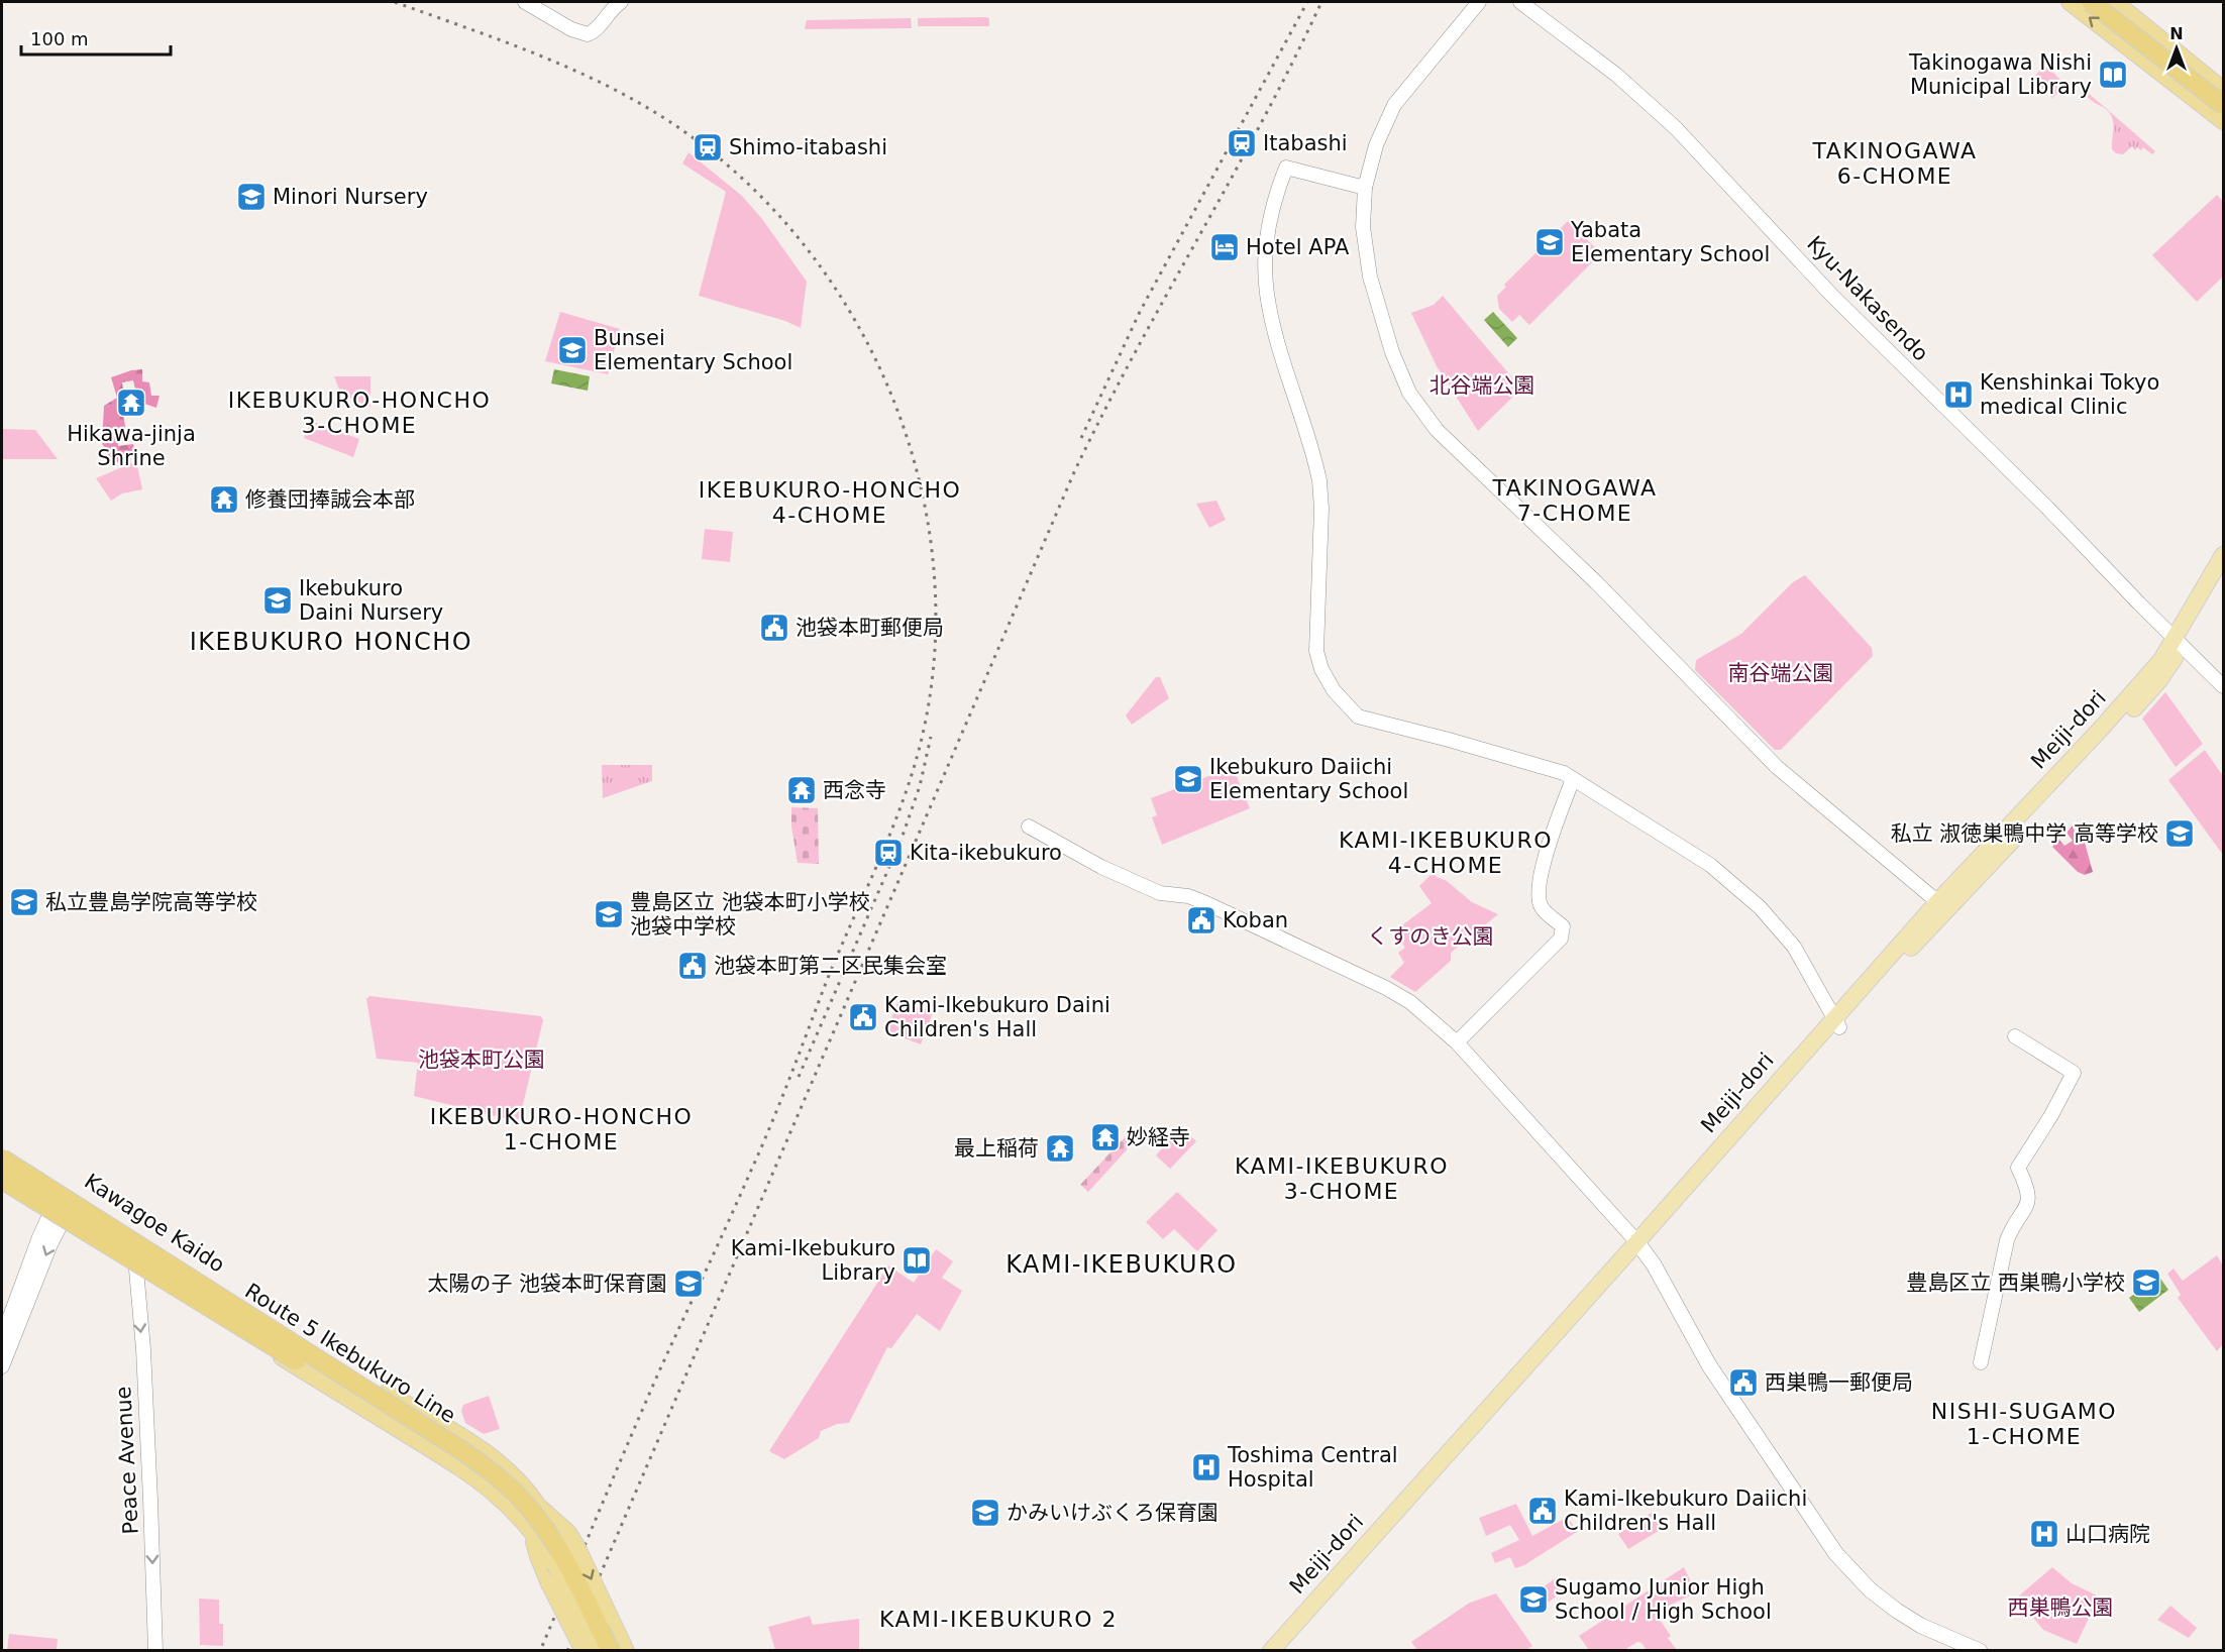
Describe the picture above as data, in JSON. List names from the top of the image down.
{
  "streets": {
    "highway": ["Kawagoe Kaido", "Route 5 Ikebukuro Line"],
    "main road": ["Meiji-dori"],
    "street": ["Kyu-Nakasendo", "Peace Avenue"]
  },
  "crossings": [
    ["Kyu-Nakasendo", "Meiji-dori"],
    ["Kawagoe Kaido", "Route 5 Ikebukuro Line"],
    ["Kawagoe Kaido", "Peace Avenue"]
  ],
  "one_way": ["Peace Avenue"],
  "districts": [
    "TAKINOGAWA 6-CHOME",
    "IKEBUKURO-HONCHO 3-CHOME",
    "TAKINOGAWA 7-CHOME",
    "IKEBUKURO-HONCHO 4-CHOME",
    "IKEBUKURO HONCHO",
    "KAMI-IKEBUKURO 4-CHOME",
    "IKEBUKURO-HONCHO 1-CHOME",
    "KAMI-IKEBUKURO 3-CHOME",
    "KAMI-IKEBUKURO",
    "NISHI-SUGAMO 1-CHOME",
    "KAMI-IKEBUKURO 2"
  ],
  "parks": [
    "北谷端公園",
    "南谷端公園",
    "くすのき公園",
    "池袋本町公園",
    "西巣鴨公園"
  ],
  "places": {
    "library": ["Takinogawa Nishi Municipal Library", "Kami-Ikebukuro Library"],
    "station": ["Itabashi", "Shimo-itabashi", "Kita-ikebukuro"],
    "school or university": [
      "Minori Nursery",
      "Yabata Elementary School",
      "Bunsei Elementary School",
      "Ikebukuro Daini Nursery",
      "Ikebukuro Daiichi Elementary School",
      "私立 淑徳巣鴨中学 高等学校",
      "私立豊島学院高等学校",
      "豊島区立 池袋本町小学校 池袋中学校",
      "豊島区立 西巣鴨小学校",
      "太陽の子 池袋本町保育園",
      "かみいけぶくろ保育園",
      "Sugamo Junior High School / High School"
    ],
    "hotel": ["Hotel APA"],
    "hospital": ["Kenshinkai Tokyo medical Clinic", "Toshima Central Hospital", "山口病院"],
    "temple": [
      "Hikawa-jinja Shrine",
      "修養団捧誠会本部",
      "西念寺",
      "妙経寺",
      "最上稲荷"
    ],
    "public building": [
      "池袋本町郵便局",
      "Koban",
      "池袋本町第二区民集会室",
      "Kami-Ikebukuro Daini Children's Hall",
      "西巣鴨一郵便局",
      "Kami-Ikebukuro Daiichi Children's Hall"
    ]
  },
  "scale_bar": "100 m",
  "north": "top"
}
